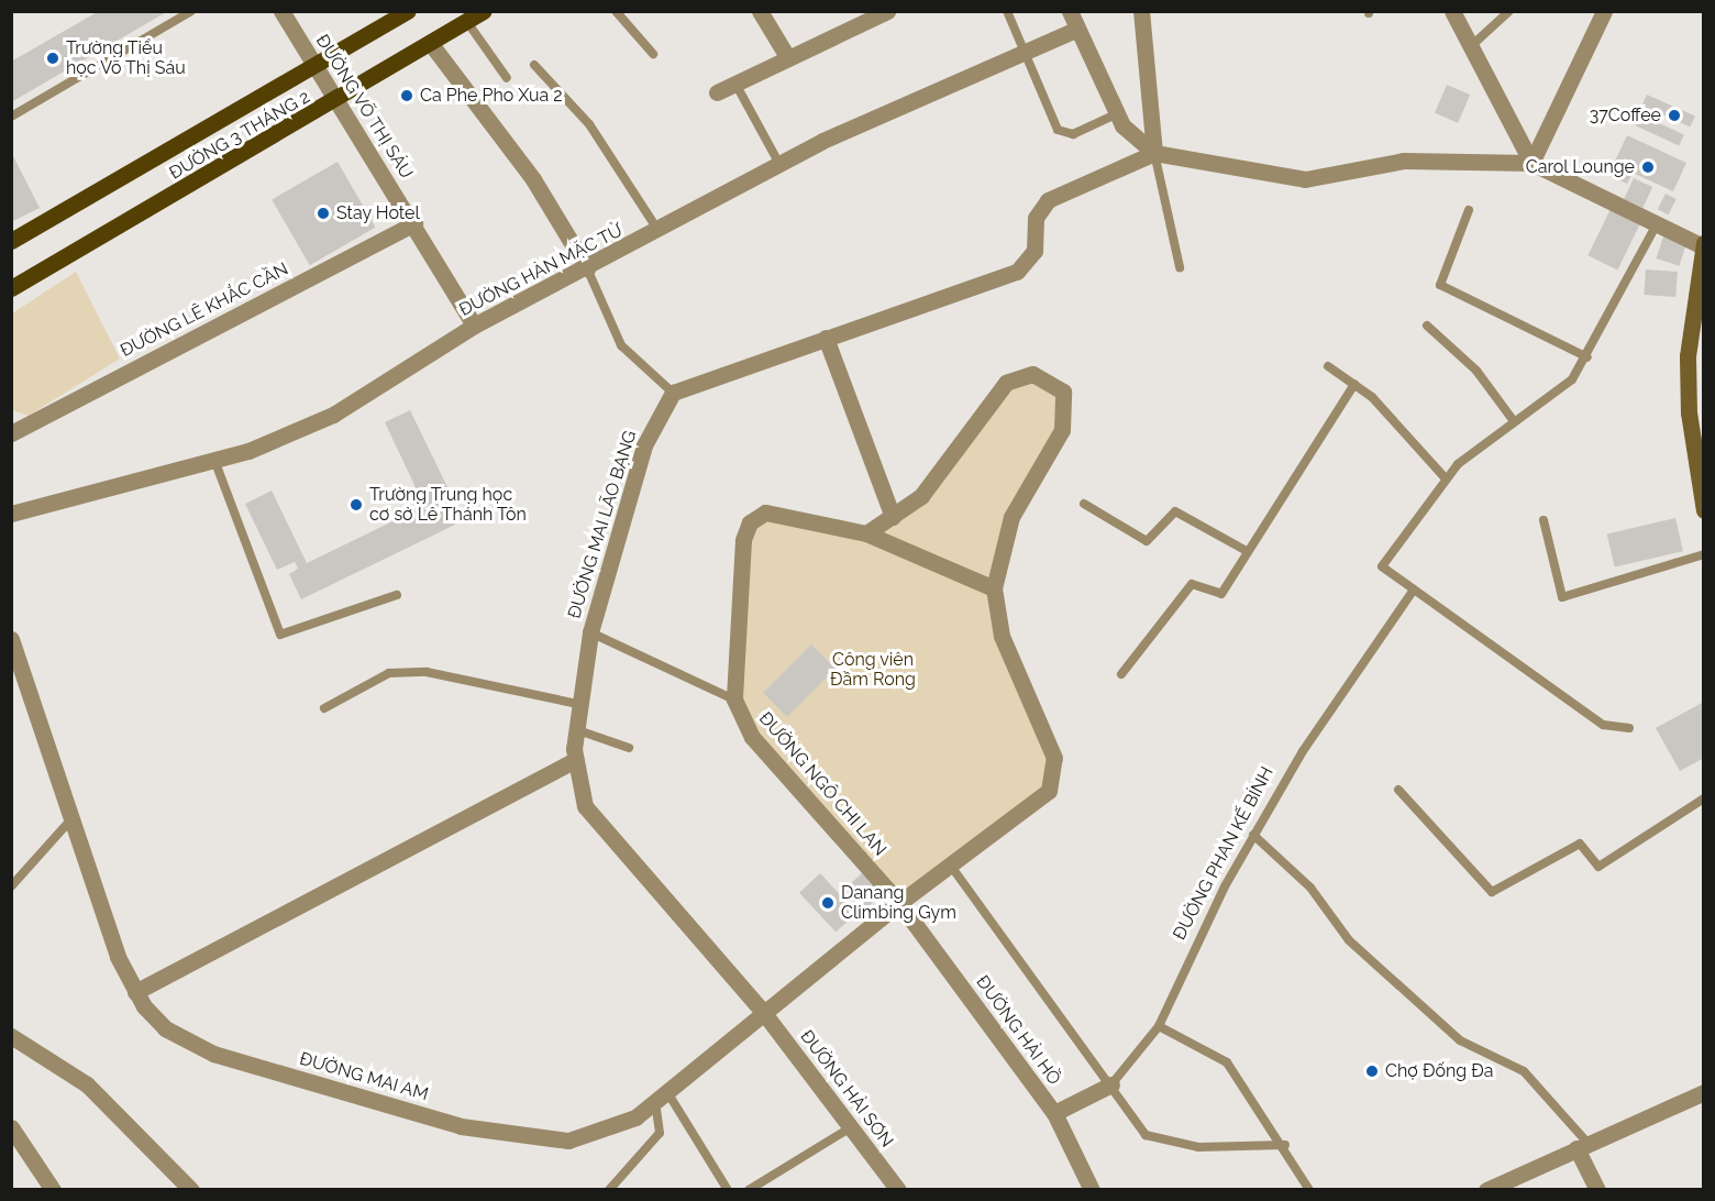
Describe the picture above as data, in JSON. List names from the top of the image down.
{
  "streets": {
    "main road": ["ĐƯỜNG 3 THÁNG 2"],
    "street": [
      "ĐƯỜNG VÕ THỊ SÁU",
      "ĐƯỜNG HÀN MẶC TỬ",
      "ĐƯỜNG LÊ KHẮC CẦN",
      "ĐƯỜNG MAI LÃO BẠNG",
      "ĐƯỜNG NGÔ CHI LAN",
      "ĐƯỜNG PHAN KẾ BÍNH",
      "ĐƯỜNG HẢI HỒ",
      "ĐƯỜNG MAI AM",
      "ĐƯỜNG HẢI SƠN"
    ]
  },
  "crossings": [
    ["ĐƯỜNG VÕ THỊ SÁU", "ĐƯỜNG 3 THÁNG 2"],
    ["ĐƯỜNG VÕ THỊ SÁU", "ĐƯỜNG HÀN MẶC TỬ"],
    ["ĐƯỜNG VÕ THỊ SÁU", "ĐƯỜNG LÊ KHẮC CẦN"],
    ["ĐƯỜNG MAI LÃO BẠNG", "ĐƯỜNG MAI AM"],
    ["ĐƯỜNG MAI LÃO BẠNG", "ĐƯỜNG HẢI SƠN"],
    ["ĐƯỜNG NGÔ CHI LAN", "ĐƯỜNG HẢI HỒ"],
    ["ĐƯỜNG NGÔ CHI LAN", "ĐƯỜNG MAI AM"],
    ["ĐƯỜNG PHAN KẾ BÍNH", "ĐƯỜNG HẢI HỒ"],
    ["ĐƯỜNG HẢI HỒ", "ĐƯỜNG MAI AM"],
    ["ĐƯỜNG MAI AM", "ĐƯỜNG HẢI SƠN"]
  ],
  "parks": ["Công viên Đầm Rong"],
  "places": [
    "Trường Tiểu học Võ Thị Sáu",
    "Ca Phe Pho Xua 2",
    "37Coffee",
    "Carol Lounge",
    "Stay Hotel",
    "Trường Trung học cơ sở Lê Thánh Tôn",
    "Danang Climbing Gym",
    "Chợ Đống Đa"
  ]
}
